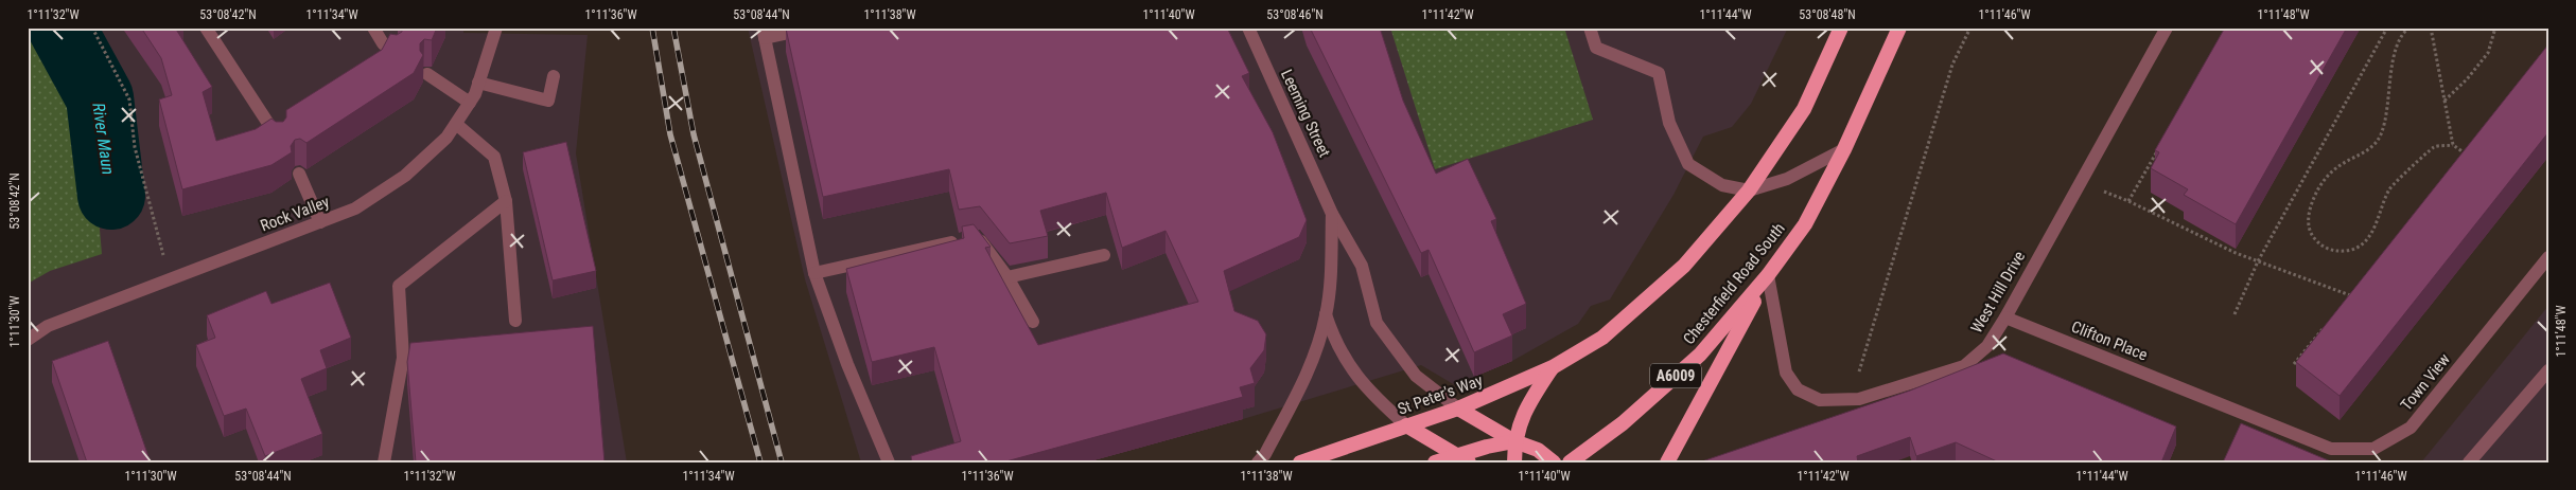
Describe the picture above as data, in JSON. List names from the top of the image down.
{
  "streets": {
    "highway": ["Chesterfield Road South", "A6009", "St Peter's Way"],
    "street": [
      "Leeming Street",
      "Rock Valley",
      "West Hill Drive",
      "Clifton Place",
      "Town View"
    ]
  },
  "crossings": [
    ["Leeming Street", "St Peter's Way"],
    ["Chesterfield Road South", "West Hill Drive"],
    ["West Hill Drive", "Clifton Place"],
    ["Clifton Place", "Town View"]
  ],
  "water": ["River Maun"],
  "coordinates": [
    "1°11'32\"W",
    "53°08'42\"N",
    "1°11'34\"W",
    "1°11'36\"W",
    "53°08'44\"N",
    "1°11'38\"W",
    "1°11'40\"W",
    "53°08'46\"N",
    "1°11'42\"W",
    "1°11'44\"W",
    "53°08'48\"N",
    "1°11'46\"W",
    "1°11'48\"W",
    "1°11'30\"W"
  ]
}
